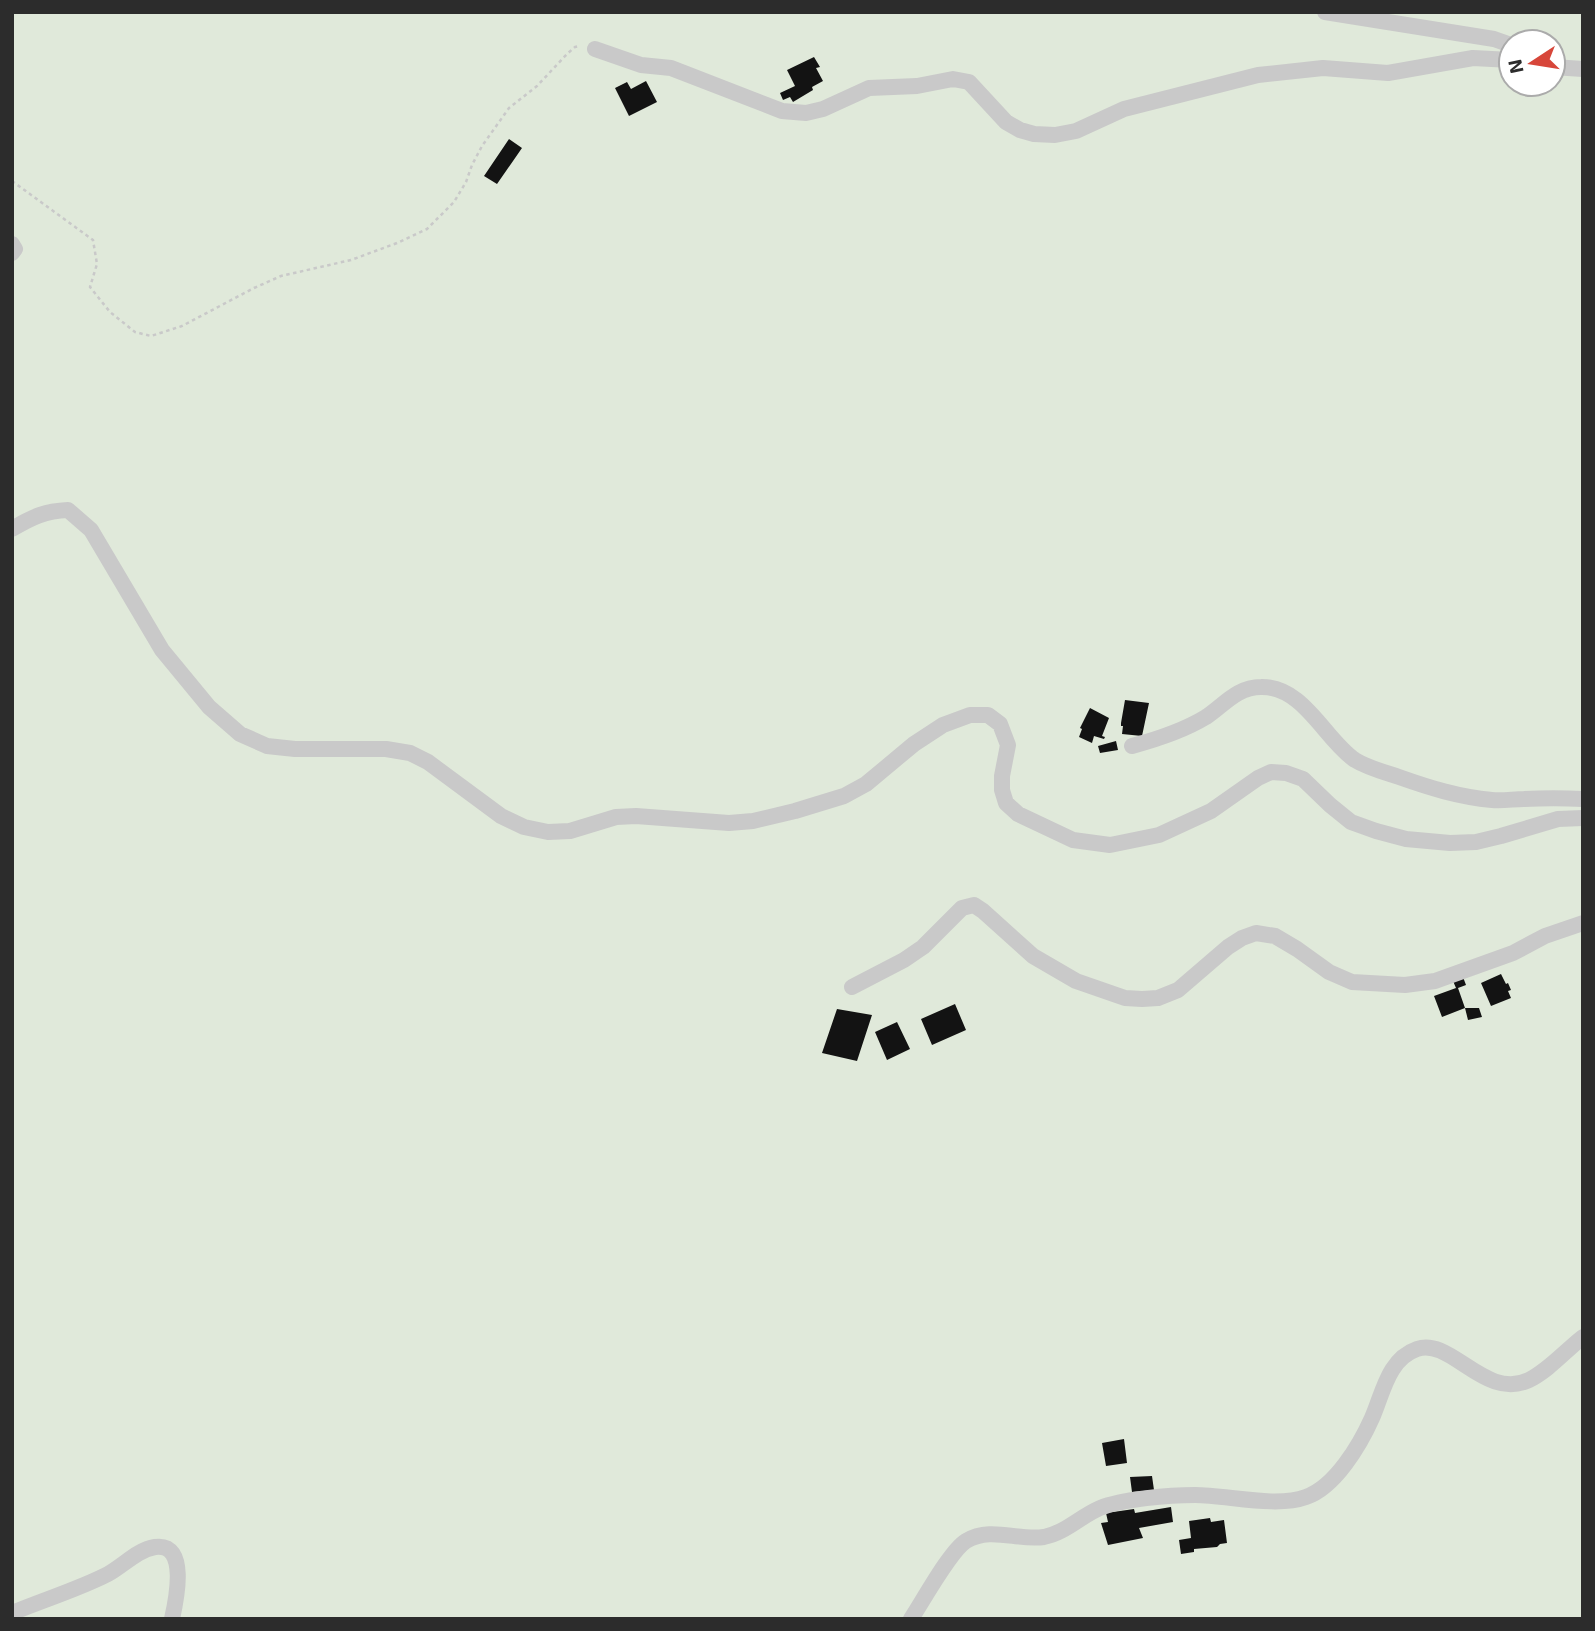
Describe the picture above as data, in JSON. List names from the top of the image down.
{
  "north": "left"
}
